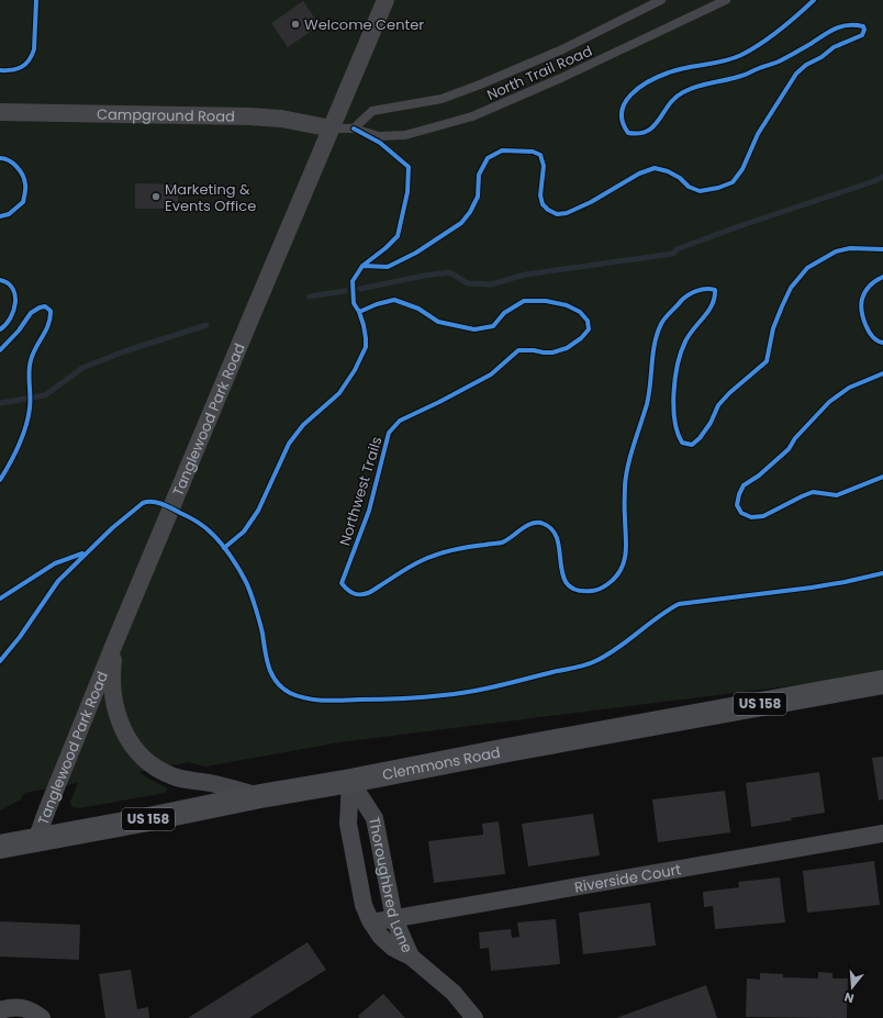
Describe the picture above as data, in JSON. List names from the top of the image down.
{
  "streets": {
    "main road": ["US 158", "Clemmons Road"],
    "street": [
      "Campground Road",
      "Tanglewood Park Road",
      "Riverside Court",
      "Thoroughbred Lane"
    ],
    "lane": ["North Trail Road"],
    "cycle path": ["Northwest Trails"]
  },
  "crossings": [
    ["North Trail Road", "Campground Road"],
    ["North Trail Road", "Tanglewood Park Road"],
    ["Campground Road", "Tanglewood Park Road"],
    ["Tanglewood Park Road", "Clemmons Road"],
    ["Clemmons Road", "Thoroughbred Lane"],
    ["Riverside Court", "Thoroughbred Lane"]
  ],
  "places": ["Welcome Center", "Marketing & Events Office"],
  "north": "bottom"
}
